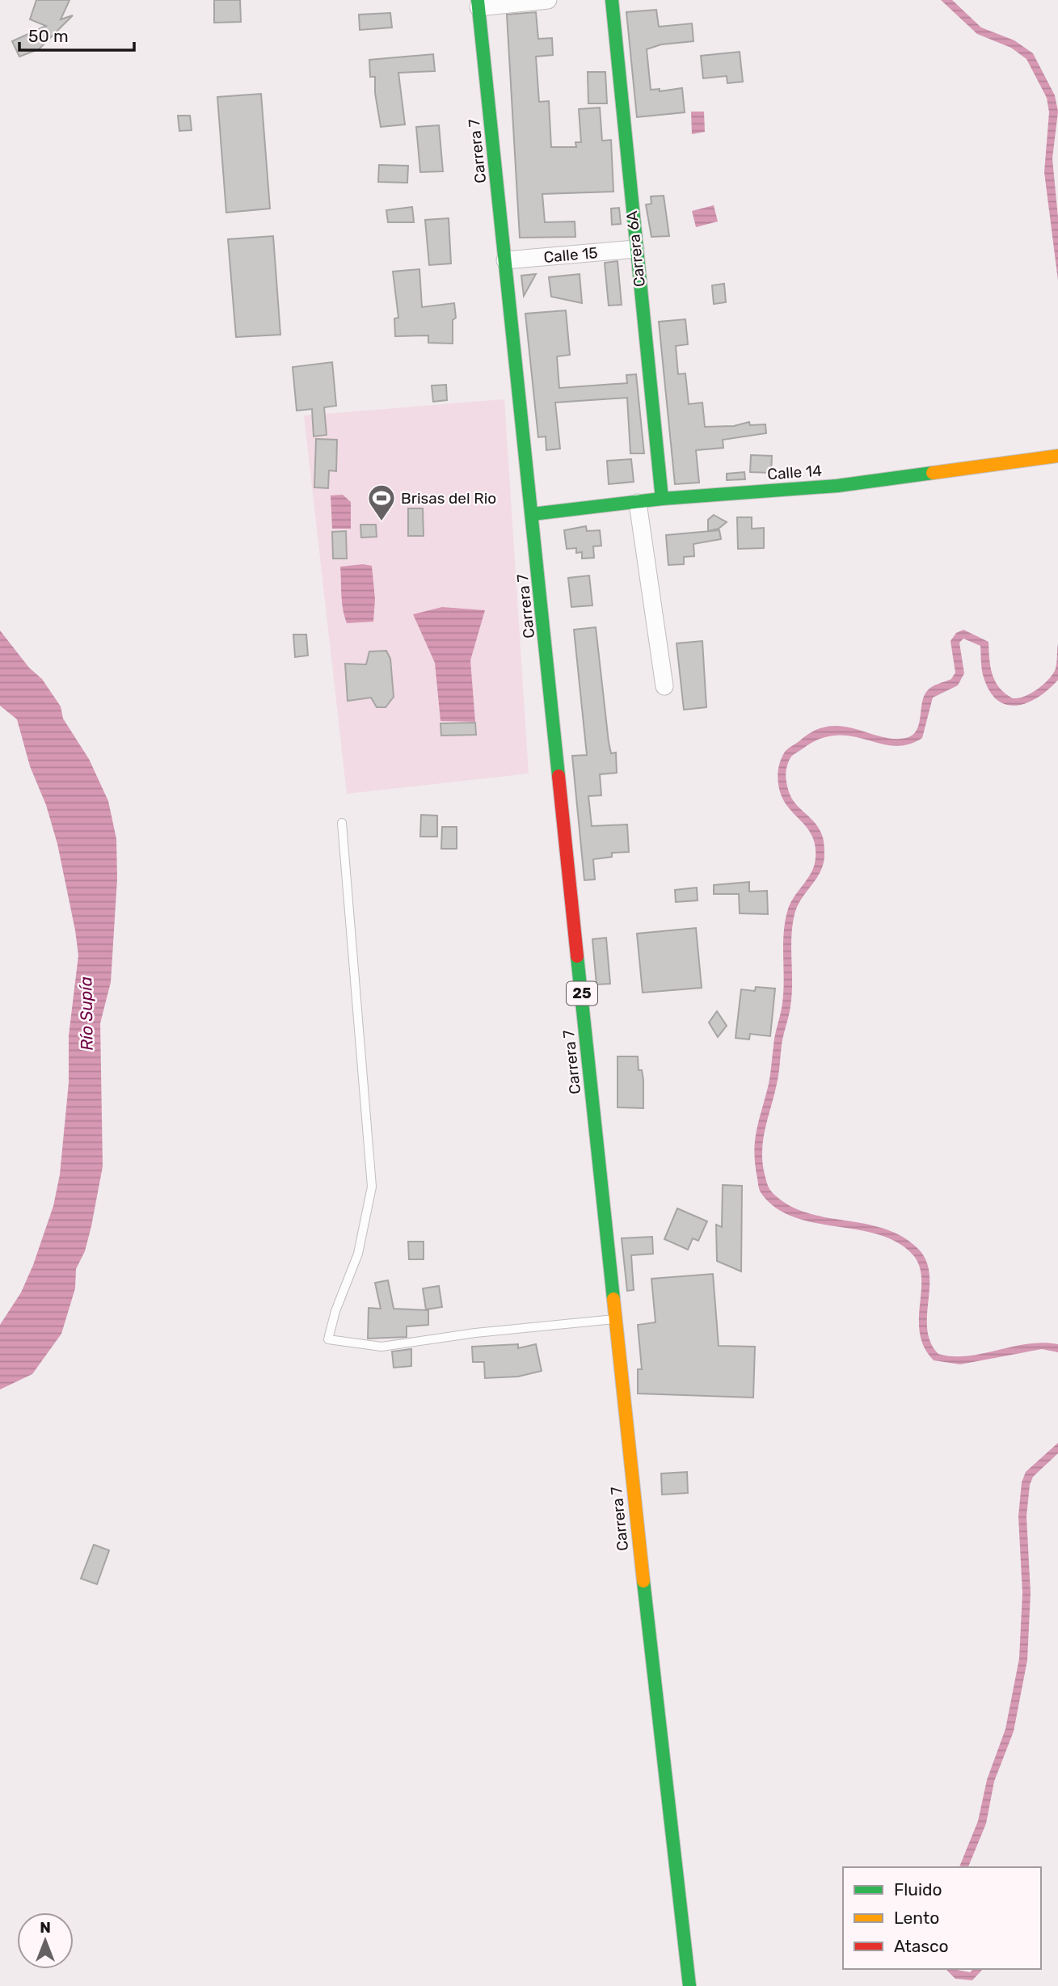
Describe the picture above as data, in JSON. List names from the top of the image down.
{
  "streets": {
    "main road": [
      "Carrera 7",
      "Carrera 6A",
      "Calle 14",
      "25"
    ],
    "street": ["Calle 15"]
  },
  "crossings": [
    ["Carrera 7", "Calle 15"],
    ["Carrera 7", "Calle 14"],
    ["Carrera 6A", "Calle 15"],
    ["Carrera 6A", "Calle 14"]
  ],
  "water": ["Río Supía"],
  "places": {
    "sports": ["Brisas del Rio"]
  },
  "legend": ["Fluido", "Lento", "Atasco"],
  "scale_bar": "50 m",
  "north": "top"
}
